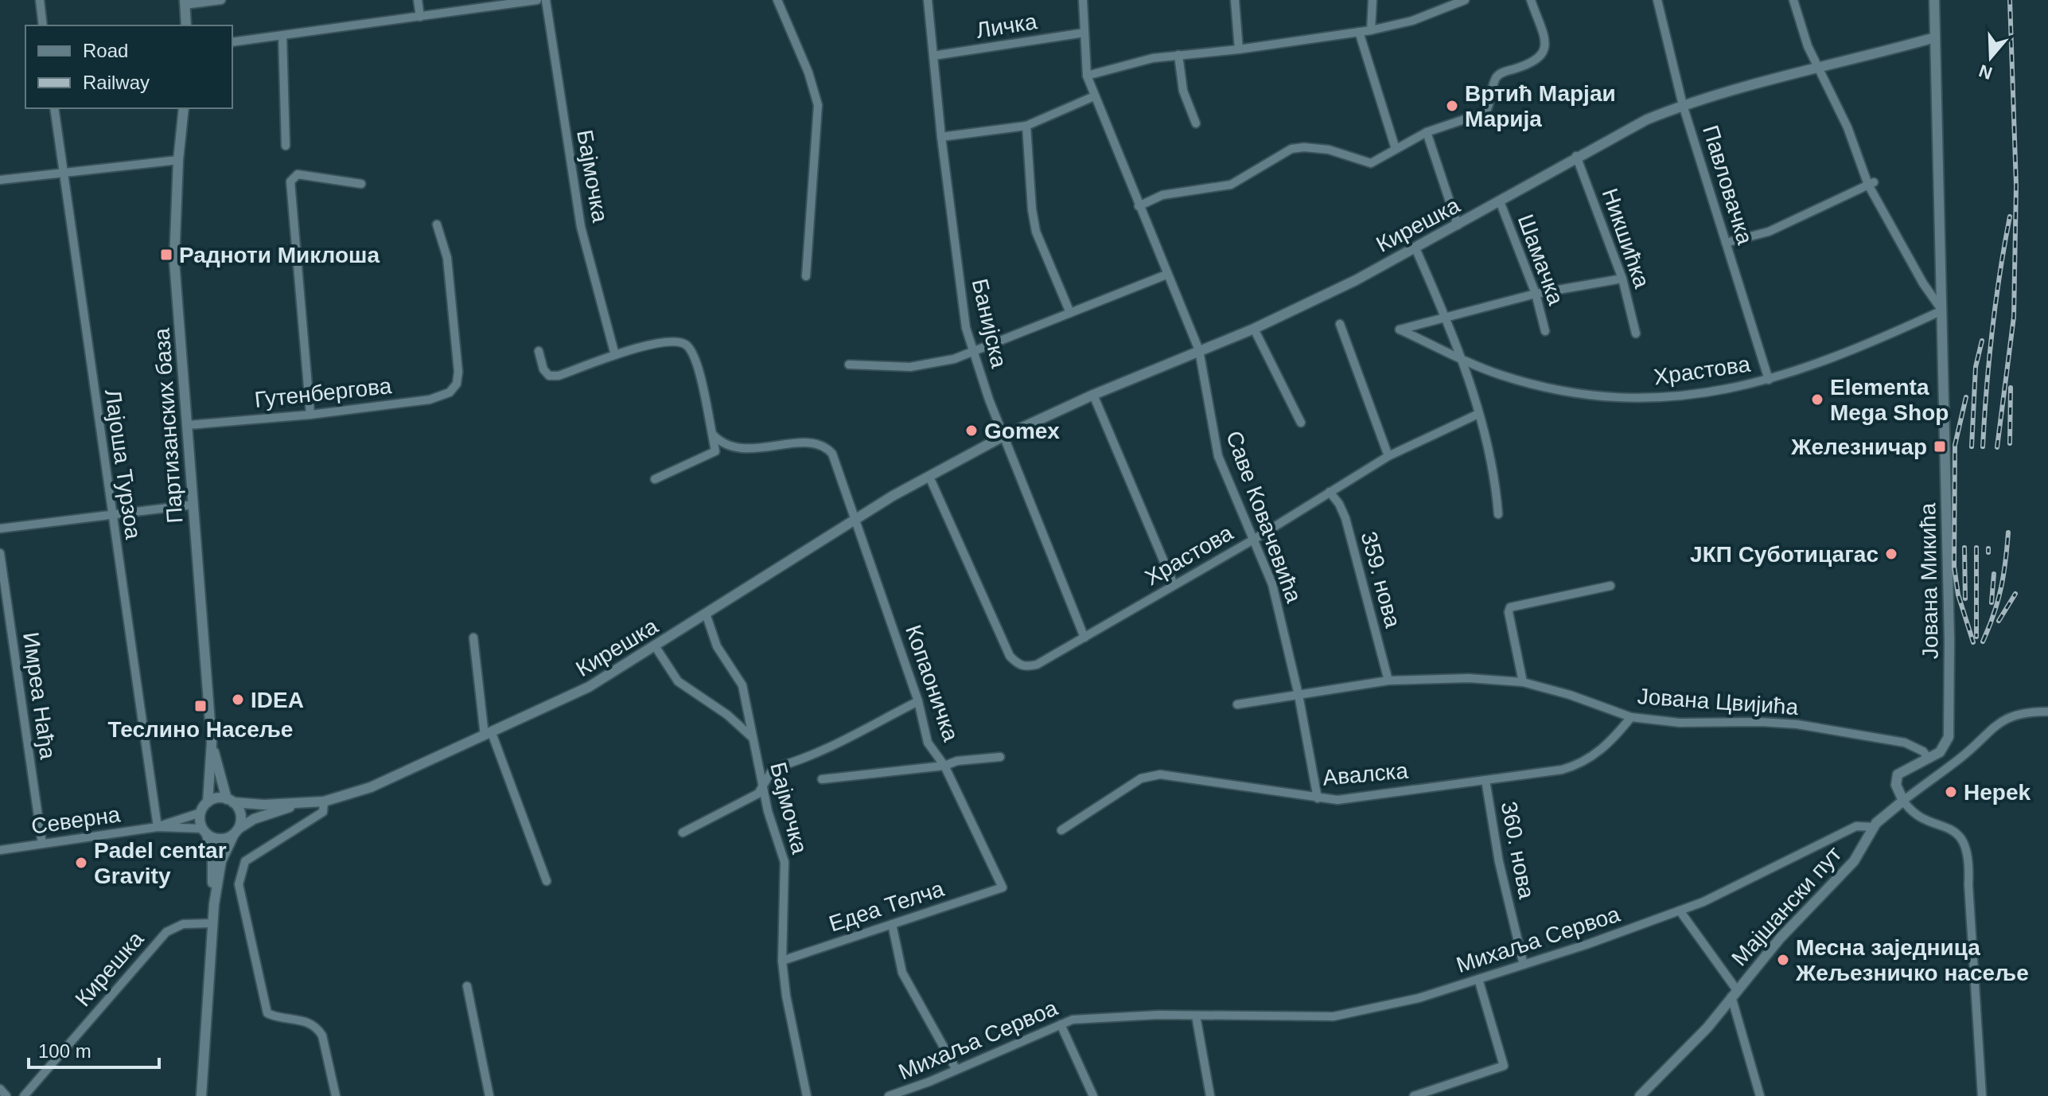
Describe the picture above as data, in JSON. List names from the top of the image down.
{
  "streets": {
    "street": [
      "Личка",
      "Бајмочка",
      "Павловачка",
      "Кирешка",
      "Никшићка",
      "Шамачка",
      "Банијска",
      "Храстова",
      "Гутенбергова",
      "Партизанских база",
      "Лајоша Турзоа",
      "Саве Ковачевића",
      "359. нова",
      "Јована Микића",
      "Копаоничка",
      "Имреа Нађа",
      "Јована Цвијића",
      "Авалска",
      "Северна",
      "360. нова",
      "Едеа Телча",
      "Мајшански пут",
      "Михаља Сервоа"
    ]
  },
  "crossings": [
    ["Личка", "Банијска"],
    ["Личка", "Саве Ковачевића"],
    ["Бајмочка", "Кирешка"],
    ["Бајмочка", "Едеа Телча"],
    ["Павловачка", "Кирешка"],
    ["Павловачка", "Храстова"],
    ["Кирешка", "Никшићка"],
    ["Кирешка", "Шамачка"],
    ["Кирешка", "Банијска"],
    ["Кирешка", "Партизанских база"],
    ["Кирешка", "Саве Ковачевића"],
    ["Кирешка", "Јована Микића"],
    ["Кирешка", "Копаоничка"],
    ["Кирешка", "Северна"],
    ["Банијска", "Храстова"],
    ["Храстова", "Саве Ковачевића"],
    ["Храстова", "359. нова"],
    ["Храстова", "Јована Микића"],
    ["Гутенбергова", "Партизанских база"],
    ["Партизанских база", "Северна"],
    ["Лајоша Турзоа", "Северна"],
    ["Саве Ковачевића", "Јована Цвијића"],
    ["Саве Ковачевића", "Авалска"],
    ["359. нова", "Јована Цвијића"],
    ["Јована Микића", "Јована Цвијића"],
    ["Јована Микића", "Мајшански пут"],
    ["Копаоничка", "Едеа Телча"],
    ["Имреа Нађа", "Северна"],
    ["Јована Цвијића", "Авалска"],
    ["Авалска", "360. нова"],
    ["360. нова", "Михаља Сервоа"],
    ["Мајшански пут", "Михаља Сервоа"]
  ],
  "places": {
    "other": [
      "Вртић Марјаи Марија",
      "Elementa Mega Shop",
      "Gomex",
      "ЈКП Суботицагас",
      "IDEA",
      "Hepek",
      "Padel centar Gravity",
      "Месна заједница Жељезничко насеље"
    ],
    "transit": ["Радноти Миклоша", "Железничар", "Теслино Насеље"]
  },
  "legend": ["Road", "Railway"],
  "scale_bar": "100 m",
  "north": "bottom"
}
